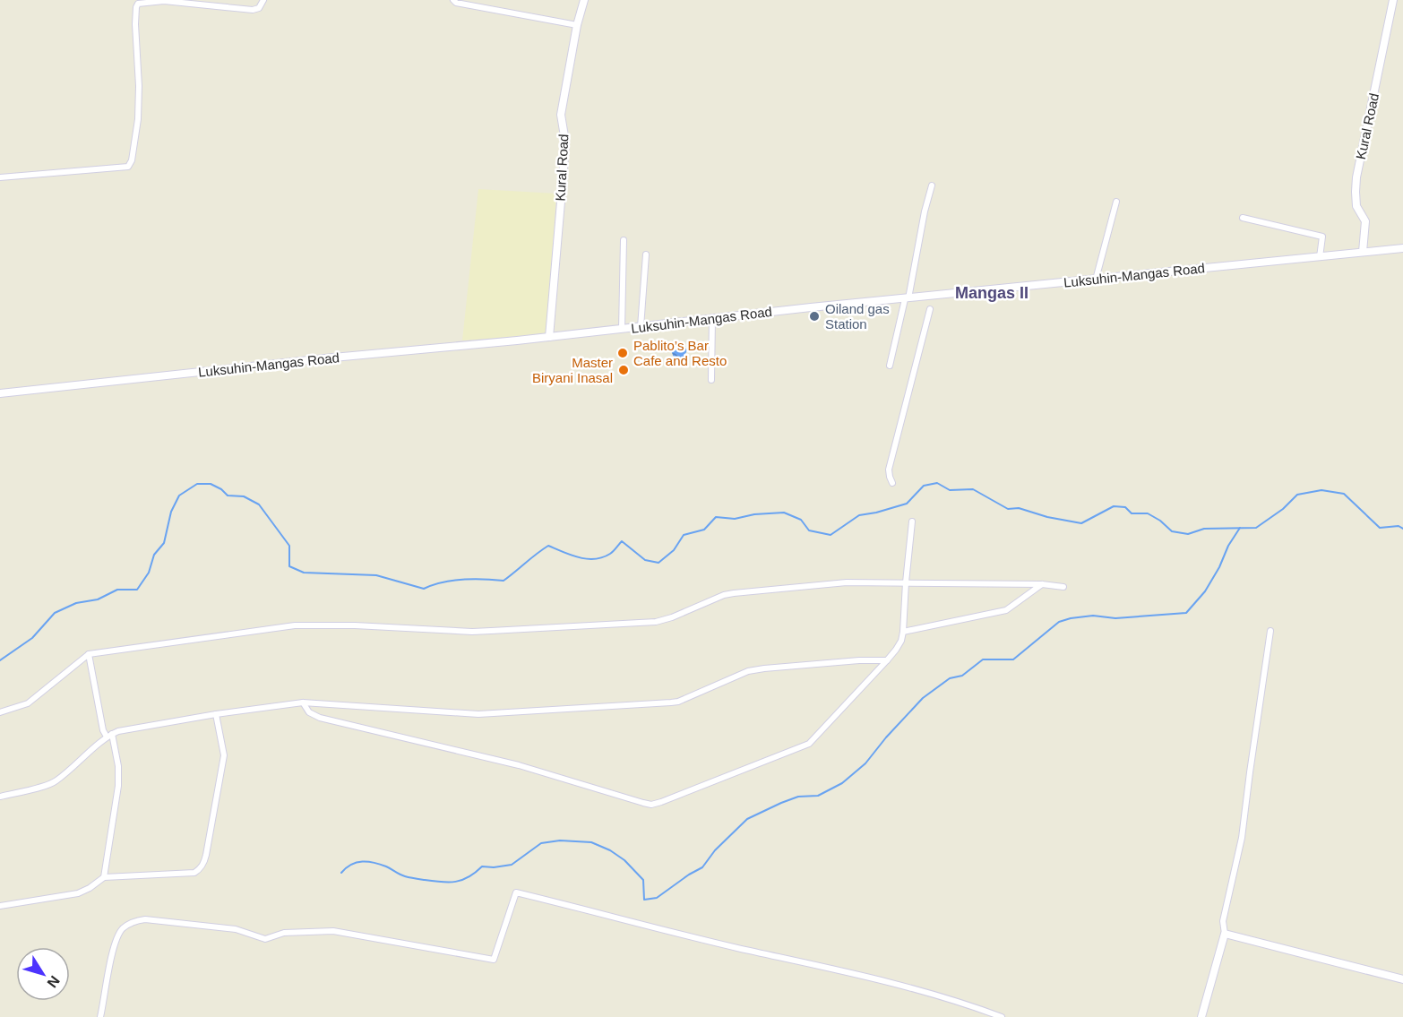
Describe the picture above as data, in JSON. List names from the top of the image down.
{
  "streets": {
    "main road": ["Kural Road", "Luksuhin-Mangas Road"]
  },
  "crossings": [
    ["Kural Road", "Luksuhin-Mangas Road"]
  ],
  "districts": ["Mangas II"],
  "places": ["Oiland gas Station", "Pablito’s Bar Cafe and Resto", "Master Biryani Inasal"],
  "north": "bottom right"
}
